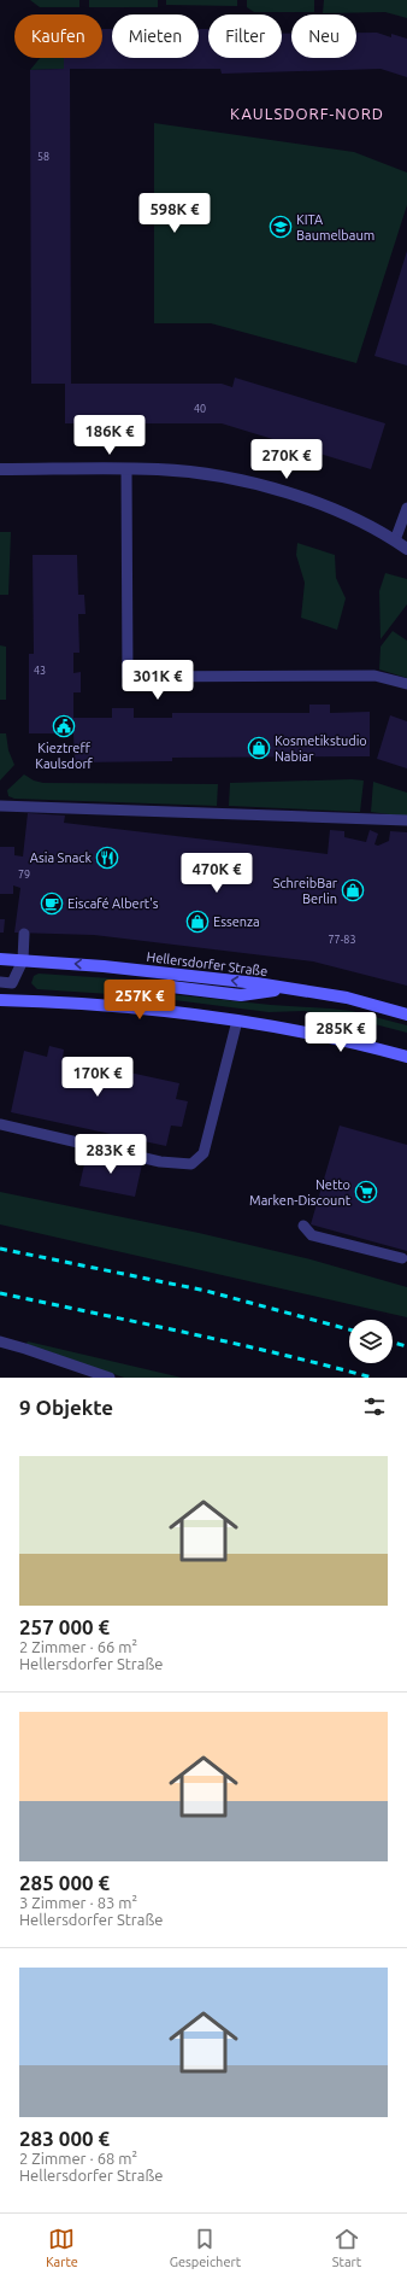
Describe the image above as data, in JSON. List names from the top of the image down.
{
  "streets": {
    "main road": ["Hellersdorfer Straße"]
  },
  "districts": ["KAULSDORF-NORD"],
  "places": {
    "school or university": ["KITA Baumelbaum"],
    "public building": ["Kieztreff Kaulsdorf"],
    "shop": ["Kosmetikstudio Nabiar", "SchreibBar Berlin", "Essenza"],
    "restaurant": ["Asia Snack"],
    "cafe": ["Eiscafé Albert's"],
    "supermarket": ["Netto Marken-Discount"]
  },
  "house_numbers": [
    "58",
    "40",
    "43",
    "79",
    "77-83"
  ],
  "page": {
    "chip": [
      "Kaufen",
      "Mieten",
      "Filter",
      "Neu"
    ],
    "price": [
      "598K €",
      "186K €",
      "270K €",
      "301K €",
      "470K €",
      "257K €",
      "285K €",
      "170K €",
      "283K €"
    ],
    "heading": "9 Objekte",
    "list": [
      {
        "name": "257 000 €",
        "note": "2 Zimmer · 66 m² · Hellersdorfer Straße"
      },
      {
        "name": "285 000 €",
        "note": "3 Zimmer · 83 m² · Hellersdorfer Straße"
      },
      {
        "name": "283 000 €",
        "note": "2 Zimmer · 68 m² · Hellersdorfer Straße"
      }
    ],
    "tabs": ["Karte", "Gespeichert", "Start"]
  }
}
